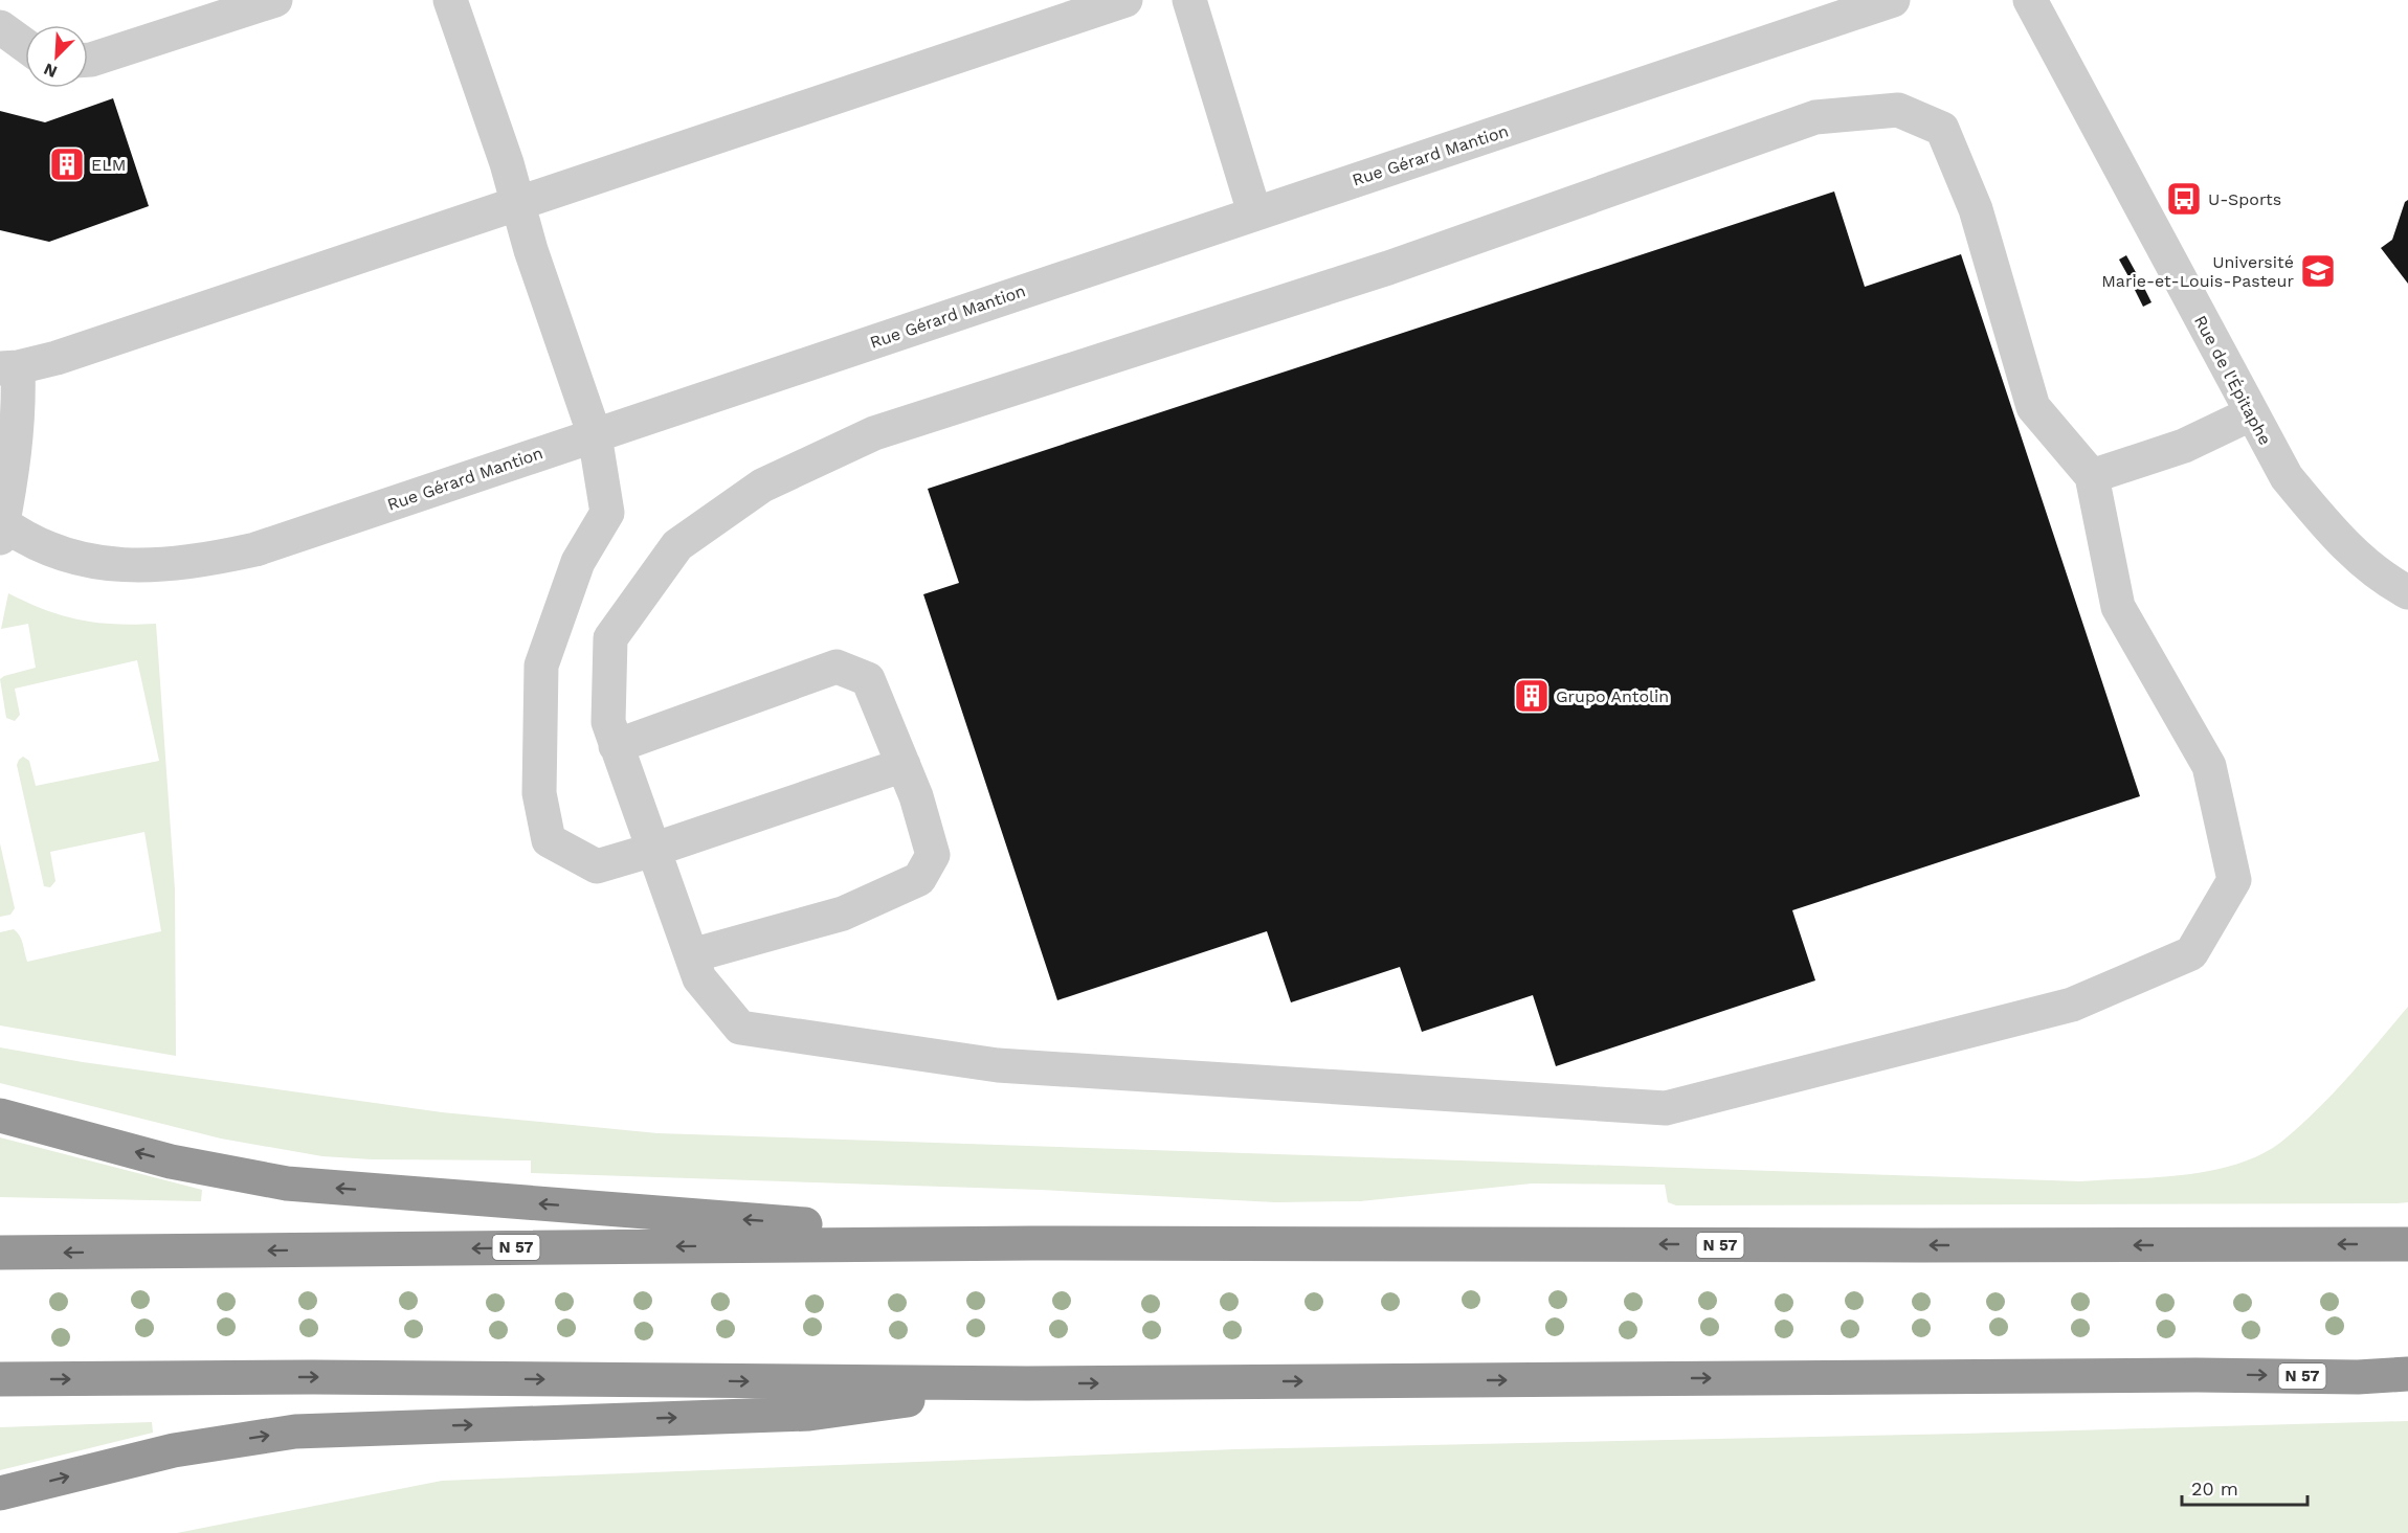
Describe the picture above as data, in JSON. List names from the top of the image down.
{
  "streets": {
    "highway": ["N 57"],
    "street": ["Rue Gérard Mantion", "Rue de l'Épitaphe"]
  },
  "places": {
    "building": ["ELM", "Grupo Antolin"],
    "bus stop": ["U-Sports"],
    "school or university": ["Université Marie-et-Louis-Pasteur"]
  },
  "scale_bar": "20 m",
  "north": "bottom left"
}
